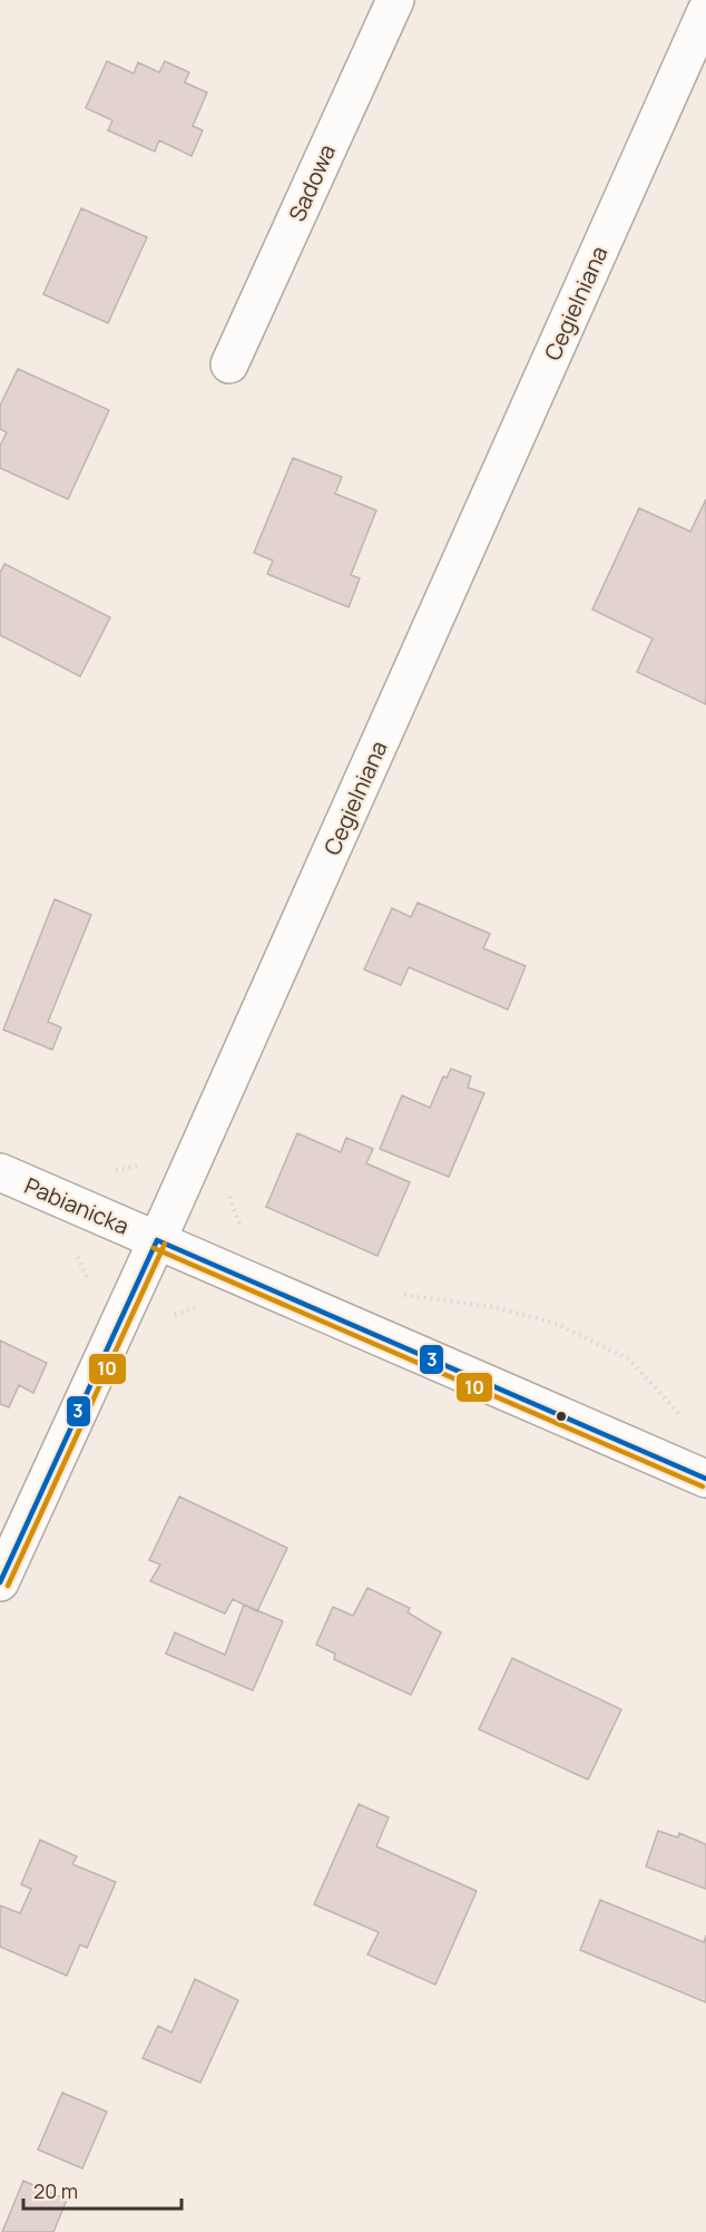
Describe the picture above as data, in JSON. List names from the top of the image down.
{
  "streets": {
    "street": ["Sadowa", "Cegielniana", "Pabianicka"]
  },
  "crossings": [
    ["Cegielniana", "Pabianicka"]
  ],
  "lines": ["transit line 3", "transit line 10"],
  "scale_bar": "20 m"
}
